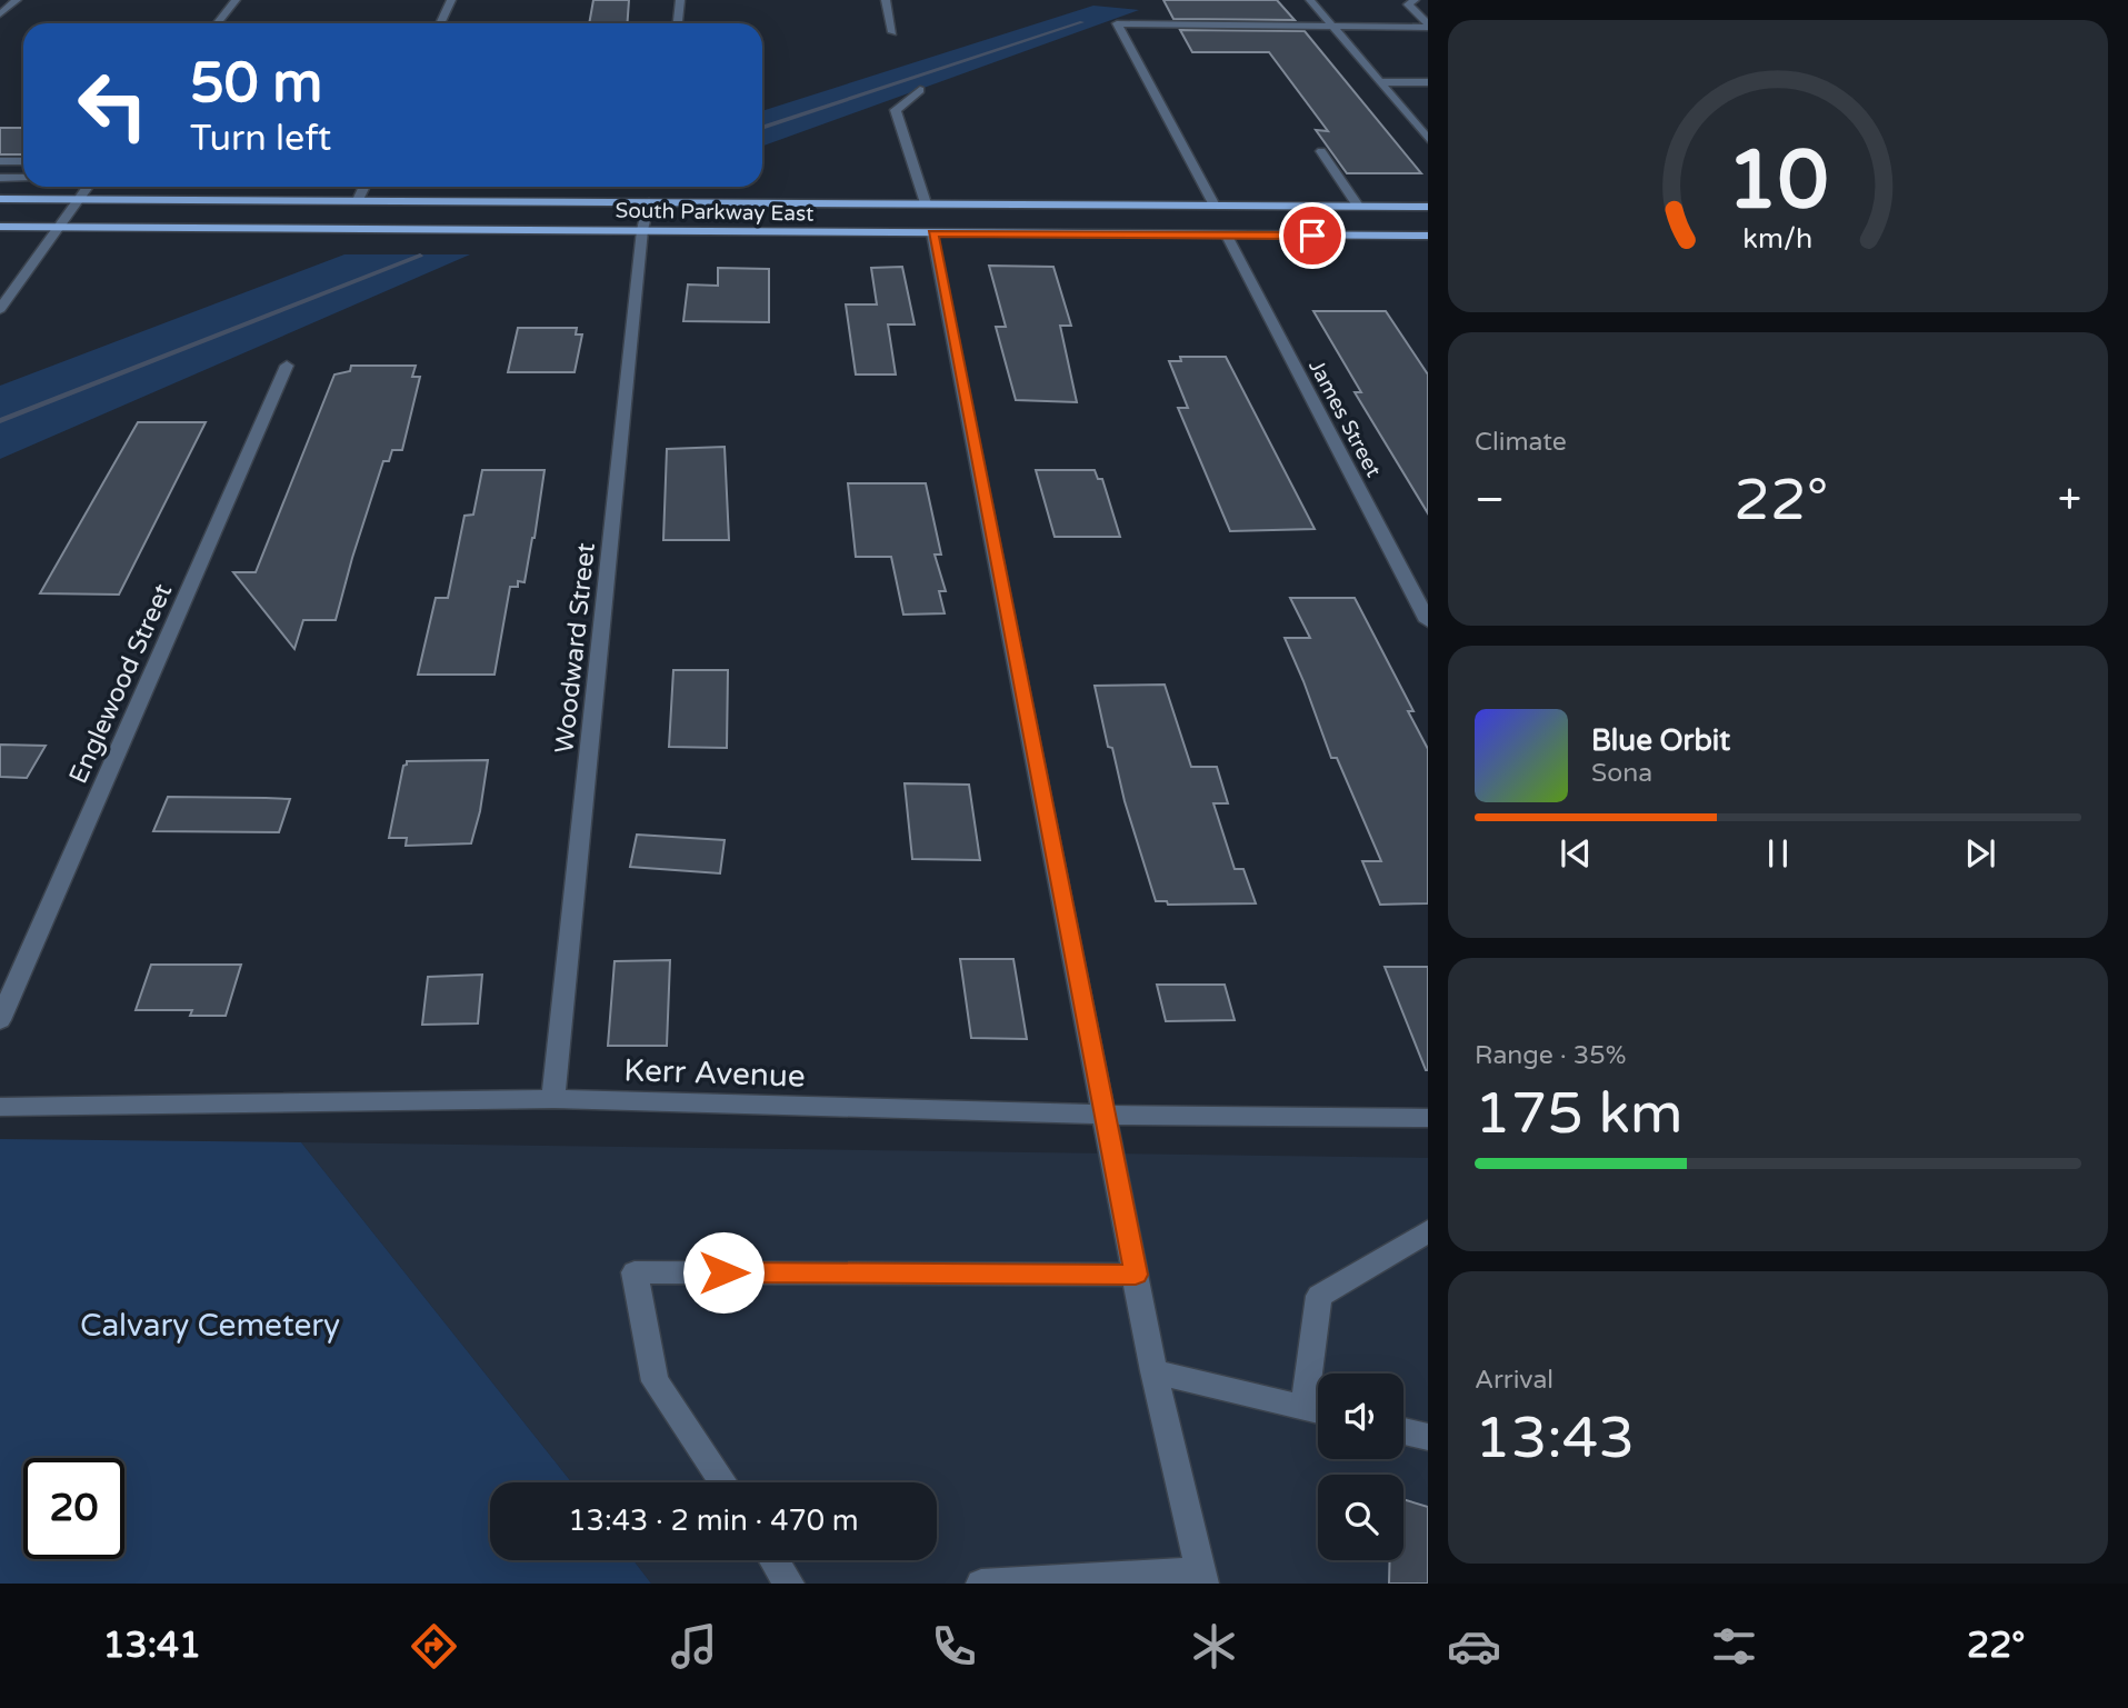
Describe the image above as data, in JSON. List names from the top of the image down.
{
  "streets": {
    "main road": ["South Parkway East"],
    "street": [
      "James Street",
      "Woodward Street",
      "Englewood Street",
      "Kerr Avenue"
    ]
  },
  "crossings": [
    ["South Parkway East", "James Street"],
    ["South Parkway East", "Woodward Street"],
    ["Woodward Street", "Kerr Avenue"]
  ],
  "parks": ["Calvary Cemetery"],
  "page": {
    "turn": ["50 m", "Turn left"],
    "tile": [
      "Climate",
      ["Range · 35%", "175 km"],
      ["Arrival", "13:43"]
    ],
    "heat": ["−", "22°", "+"],
    "song": ["Blue Orbit", "Sona"],
    "limit": "20",
    "trip": "13:43 · 2 min · 470 m",
    "tabs": ["13:41", "22°"],
    "gauge": ["10", "km/h"]
  }
}
